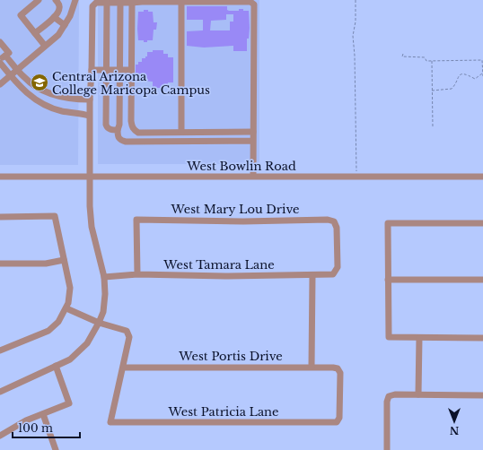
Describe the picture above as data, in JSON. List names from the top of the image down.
{
  "streets": {
    "street": [
      "West Bowlin Road",
      "West Mary Lou Drive",
      "West Tamara Lane",
      "West Portis Drive",
      "West Patricia Lane"
    ]
  },
  "crossings": [
    ["West Mary Lou Drive", "West Tamara Lane"],
    ["West Portis Drive", "West Patricia Lane"]
  ],
  "places": {
    "school or university": ["Central Arizona College Maricopa Campus"]
  },
  "scale_bar": "100 m",
  "north": "bottom"
}
